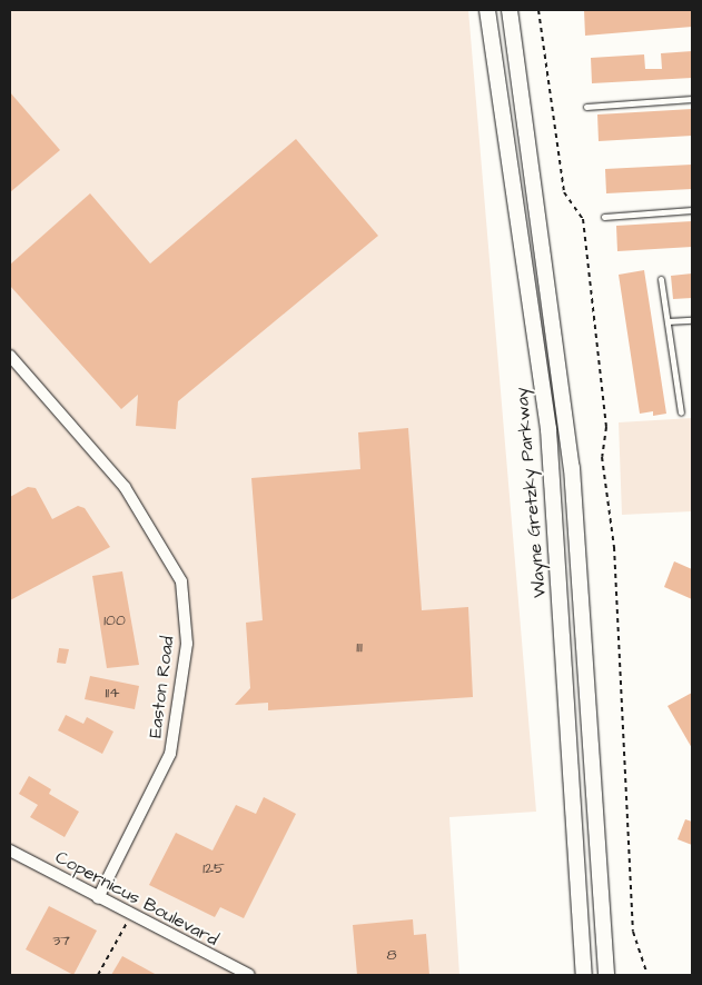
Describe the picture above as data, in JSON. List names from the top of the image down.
{
  "streets": {
    "main road": ["Wayne Gretzky Parkway"],
    "street": ["Easton Road", "Copernicus Boulevard"]
  },
  "crossings": [
    ["Easton Road", "Copernicus Boulevard"]
  ],
  "house_numbers": [
    "100",
    "111",
    "114",
    "125",
    "37",
    "8"
  ]
}
